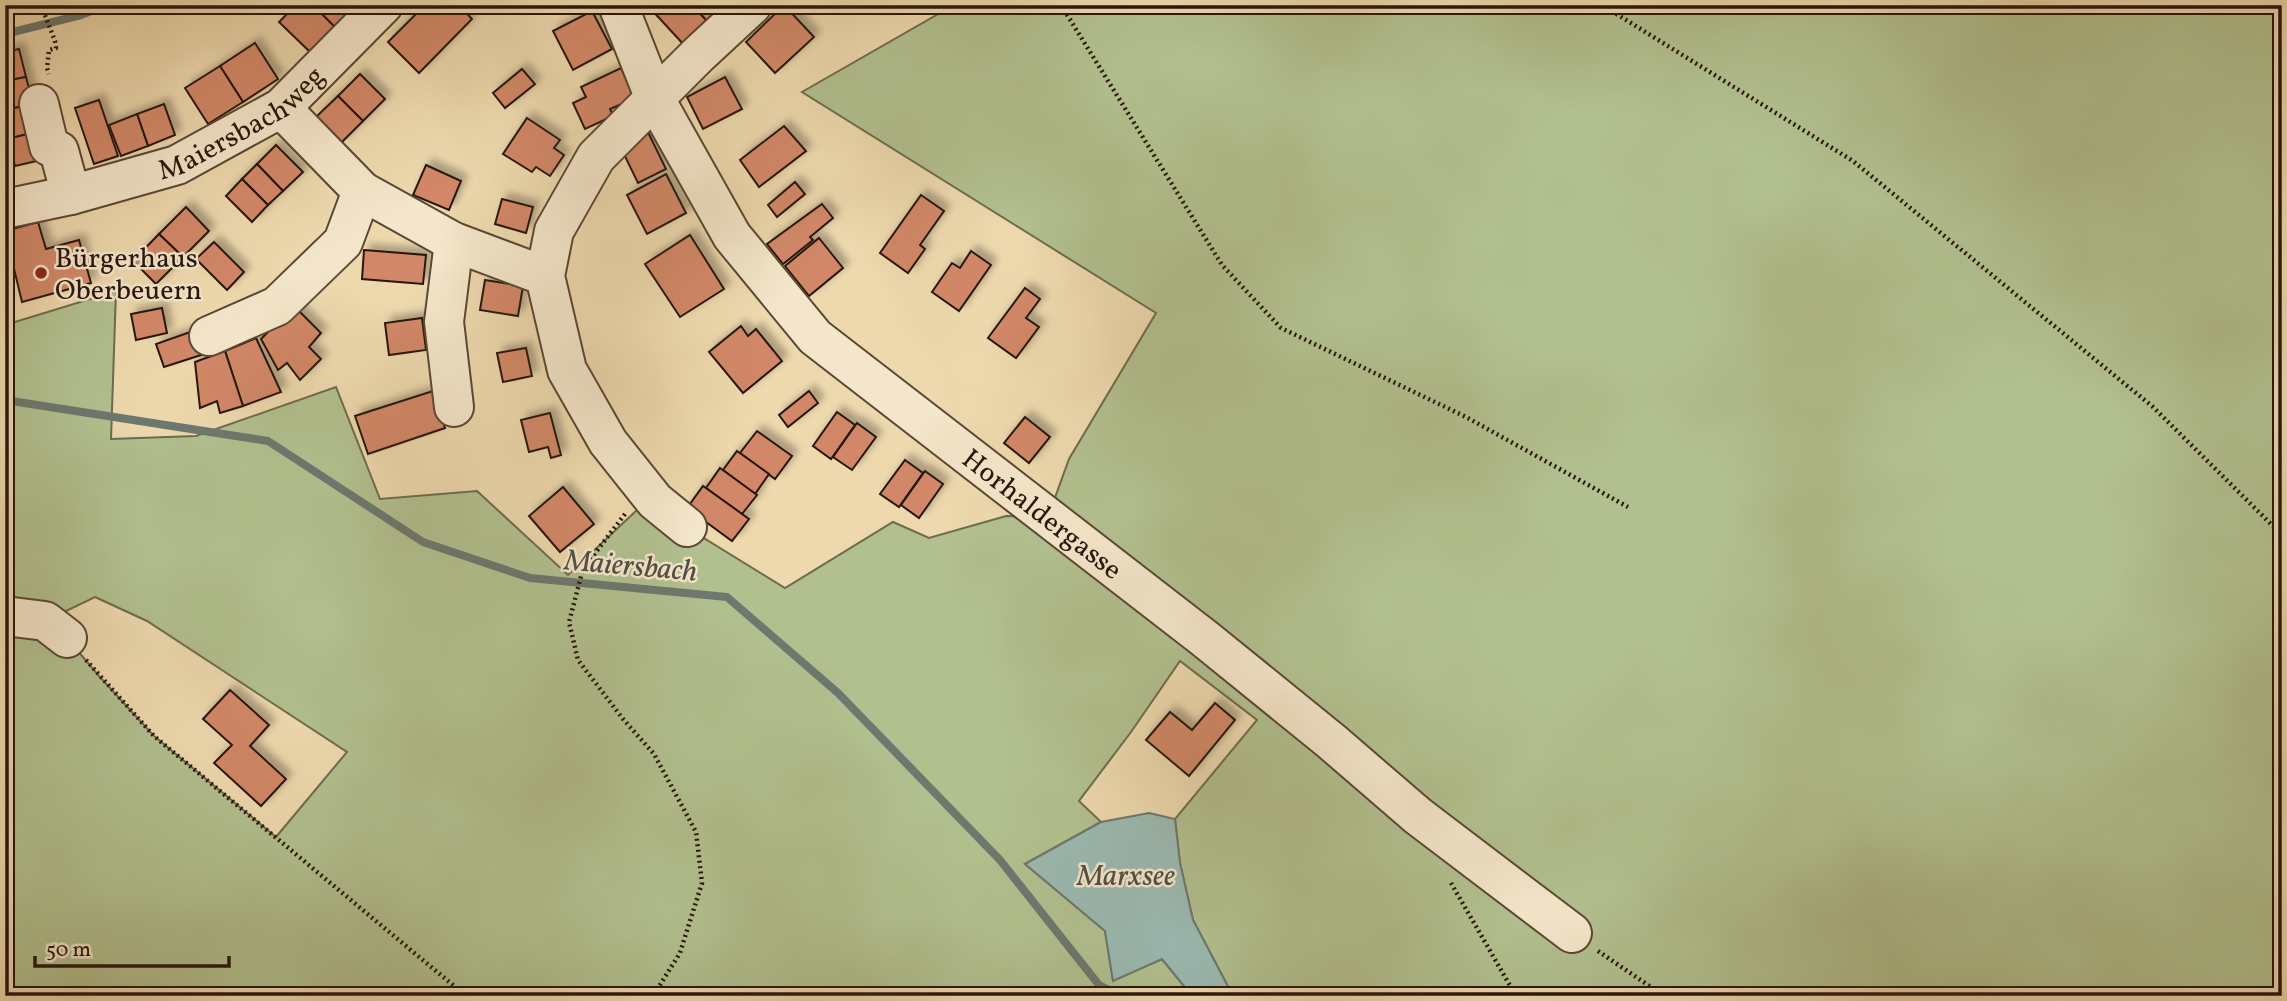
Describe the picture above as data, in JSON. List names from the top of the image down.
{
  "streets": {
    "street": ["Maiersbachweg", "Horhaldergasse"]
  },
  "water": ["Maiersbach", "Marxsee"],
  "places": ["Bürgerhaus Oberbeuern"],
  "scale_bar": "50 m"
}
